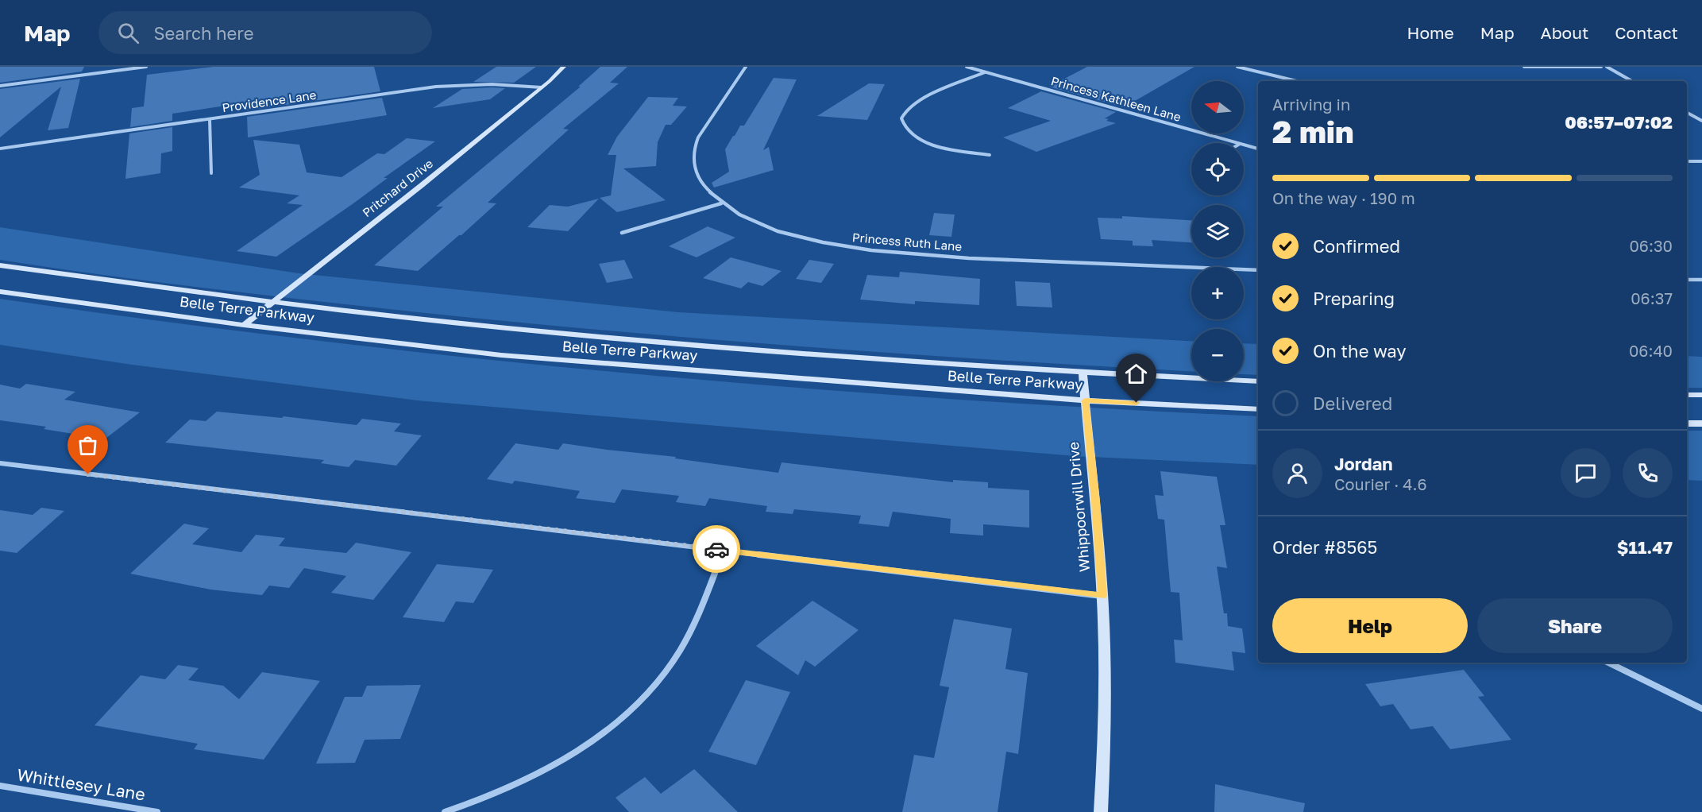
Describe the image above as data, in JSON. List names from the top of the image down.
{
  "streets": {
    "main road": ["Pritchard Drive", "Belle Terre Parkway", "Whippoorwill Drive"],
    "street": [
      "Princess Kathleen Lane",
      "Providence Lane",
      "Princess Ruth Lane",
      "Whittlesey Lane"
    ]
  },
  "crossings": [
    ["Providence Lane", "Pritchard Drive"],
    ["Pritchard Drive", "Belle Terre Parkway"],
    ["Belle Terre Parkway", "Whippoorwill Drive"]
  ],
  "north": "left",
  "page": {
    "header": "Map",
    "search": "Search here",
    "nav": [
      "Home",
      "Map",
      "About",
      "Contact"
    ],
    "map_buttons": ["+", "−"],
    "heading": ["2 min", "Arriving in", "06:57–07:02"],
    "panel": [
      "Jordan",
      "Courier · 4.6",
      "Order #8565",
      "$11.47"
    ],
    "bar": "On the way · 190 m",
    "list": [
      ["Confirmed", "06:30"],
      ["Preparing", "06:37"],
      ["On the way", "06:40"],
      "Delivered"
    ],
    "buttons": ["Help", "Share"]
  }
}
